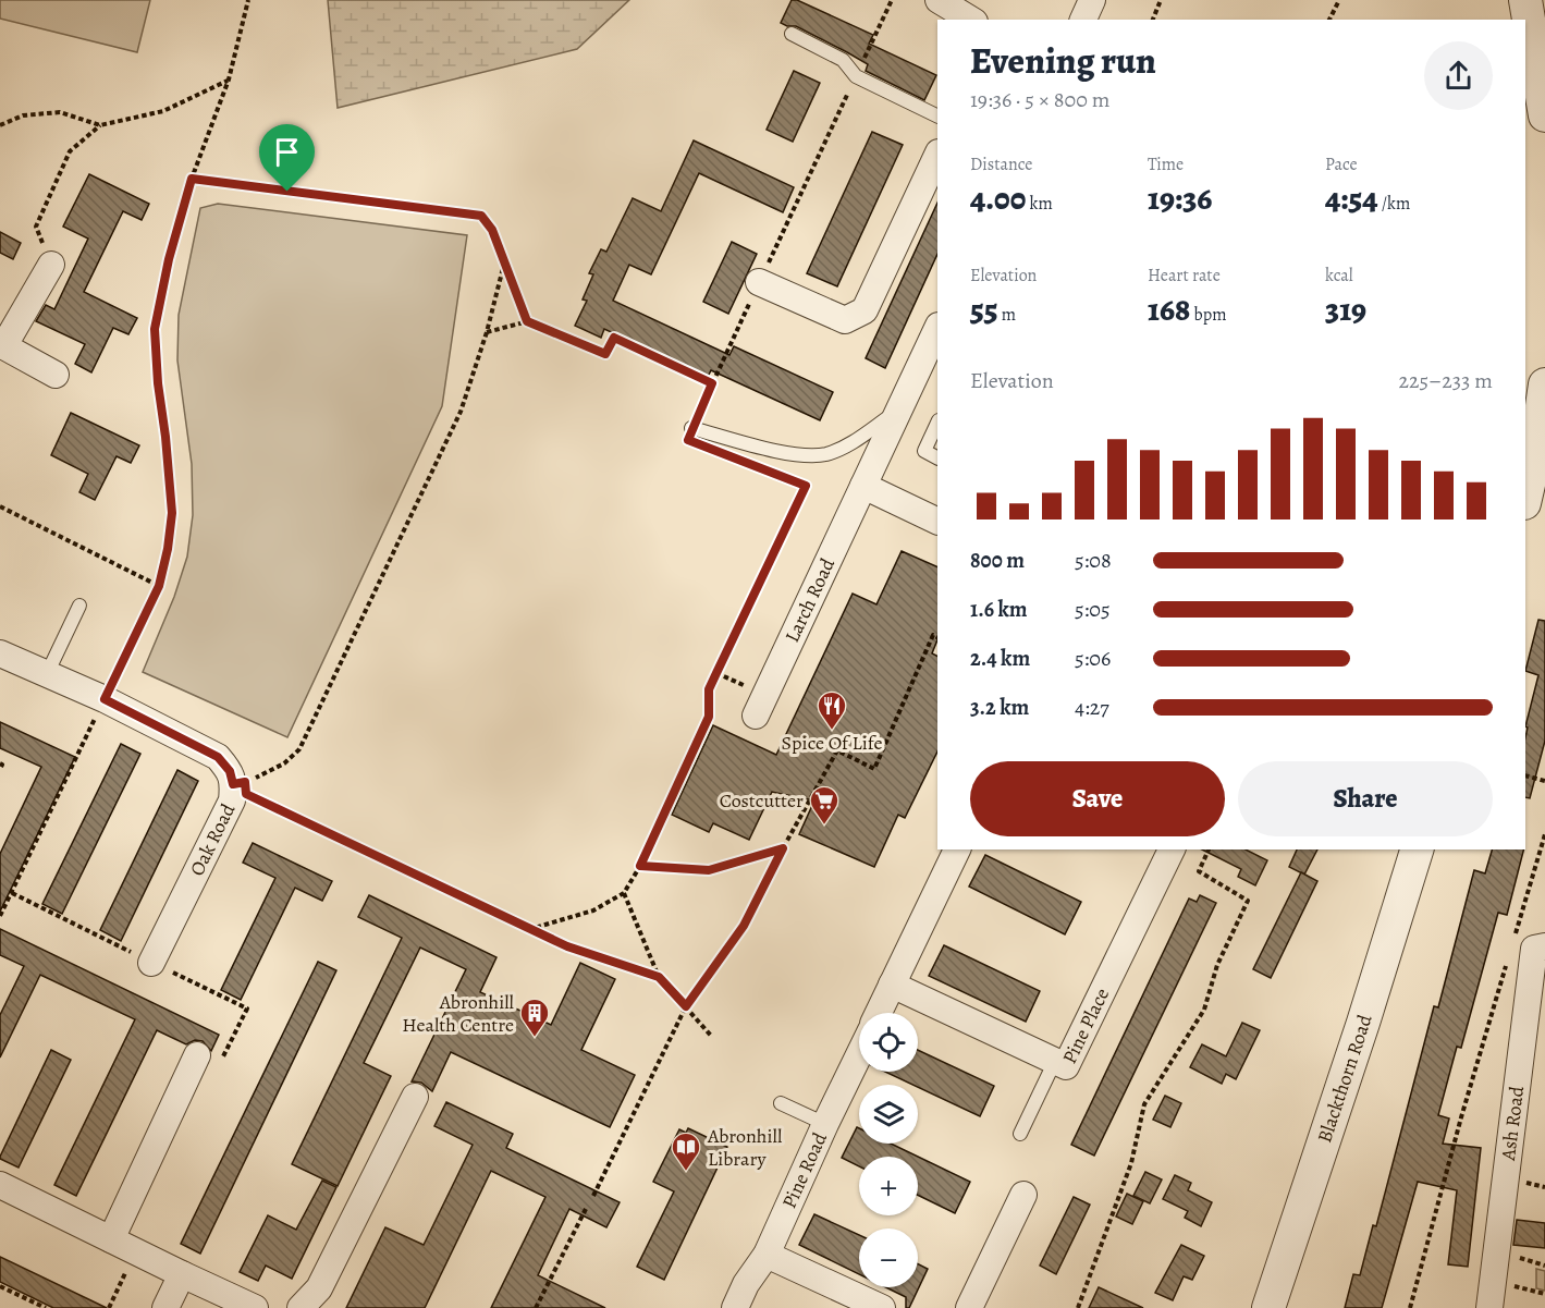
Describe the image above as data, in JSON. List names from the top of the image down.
{
  "streets": {
    "street": [
      "Larch Road",
      "Oak Road",
      "Pine Place",
      "Blackthorn Road",
      "Ash Road",
      "Pine Road"
    ]
  },
  "places": {
    "restaurant": ["Spice Of Life"],
    "supermarket": ["Costcutter"],
    "building": ["Abronhill Health Centre"],
    "library": ["Abronhill Library"]
  },
  "page": {
    "heading": ["Evening run", "19:36 · 5 × 800 m"],
    "stats": [
      ["Distance", "4.00 km"],
      ["Time", "19:36"],
      ["Pace", "4:54 /km"],
      ["Elevation", "55 m"],
      ["Heart rate", "168 bpm"],
      ["kcal", "319"]
    ],
    "chart": ["Elevation", "225–233 m"],
    "list": [
      {
        "name": "800 m",
        "note": "5:08"
      },
      {
        "name": "1.6 km",
        "note": "5:05"
      },
      {
        "name": "2.4 km",
        "note": "5:06"
      },
      {
        "name": "3.2 km",
        "note": "4:27"
      }
    ],
    "buttons": ["Save", "Share"],
    "map_buttons": ["+", "−"]
  }
}
